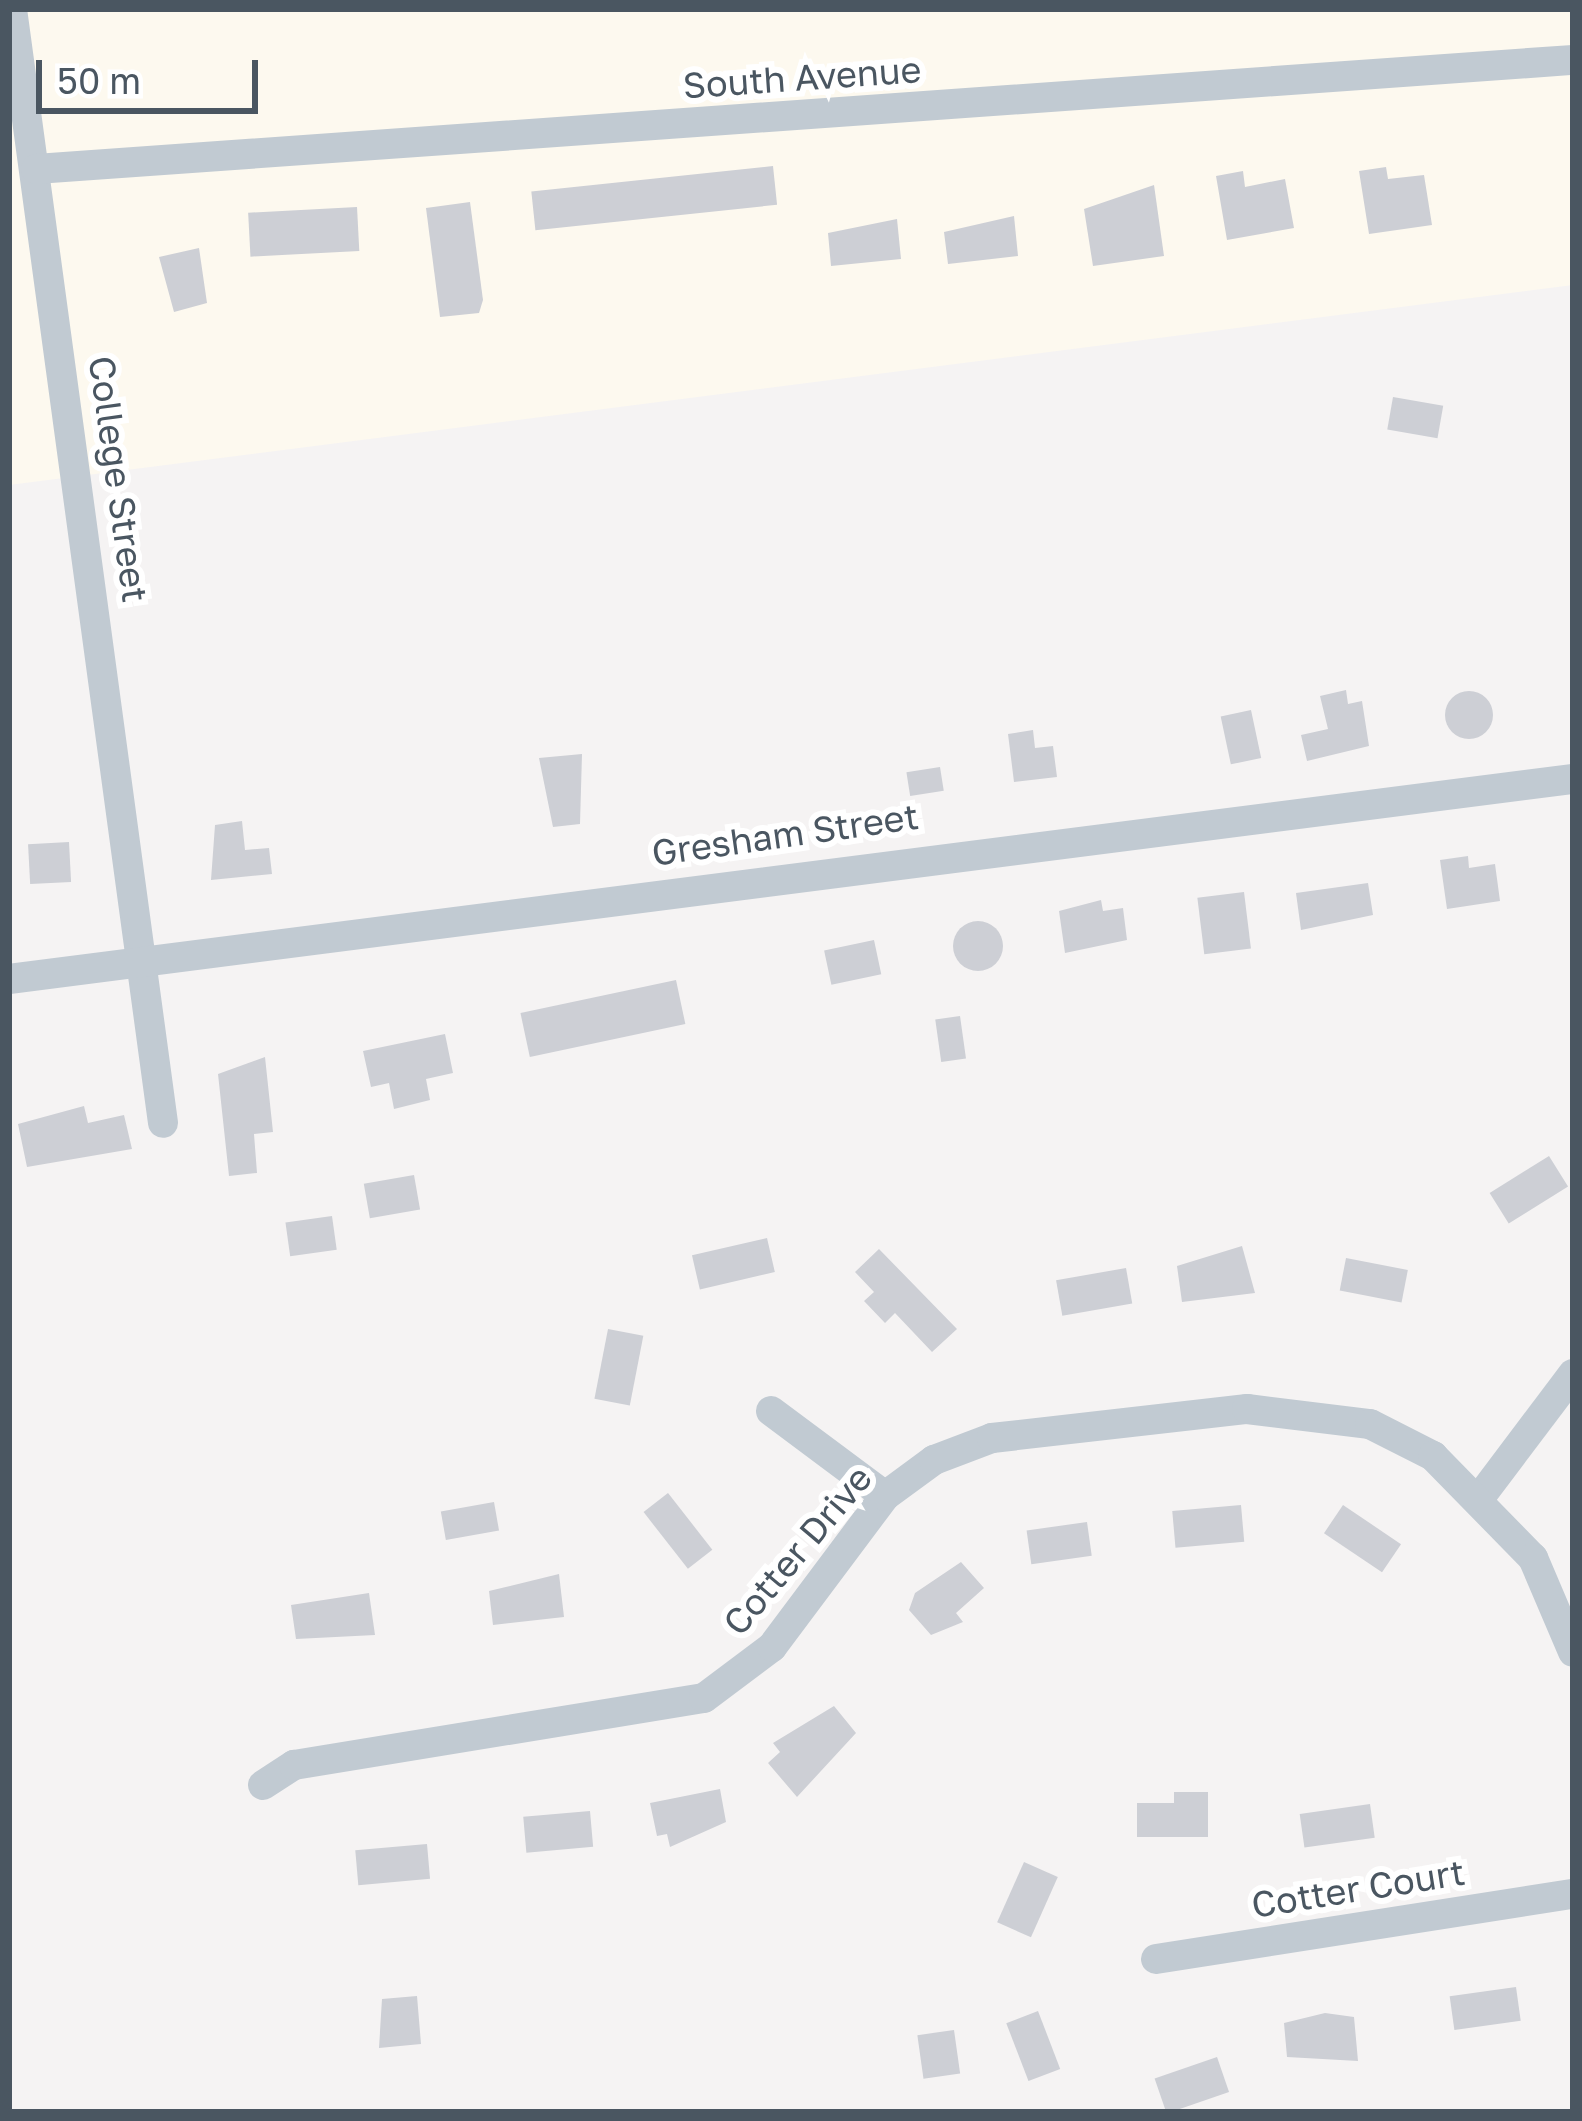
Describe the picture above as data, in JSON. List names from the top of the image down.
{
  "streets": {
    "street": [
      "South Avenue",
      "College Street",
      "Gresham Street",
      "Cotter Drive",
      "Cotter Court"
    ]
  },
  "crossings": [
    ["South Avenue", "College Street"],
    ["College Street", "Gresham Street"]
  ],
  "scale_bar": "50 m"
}
